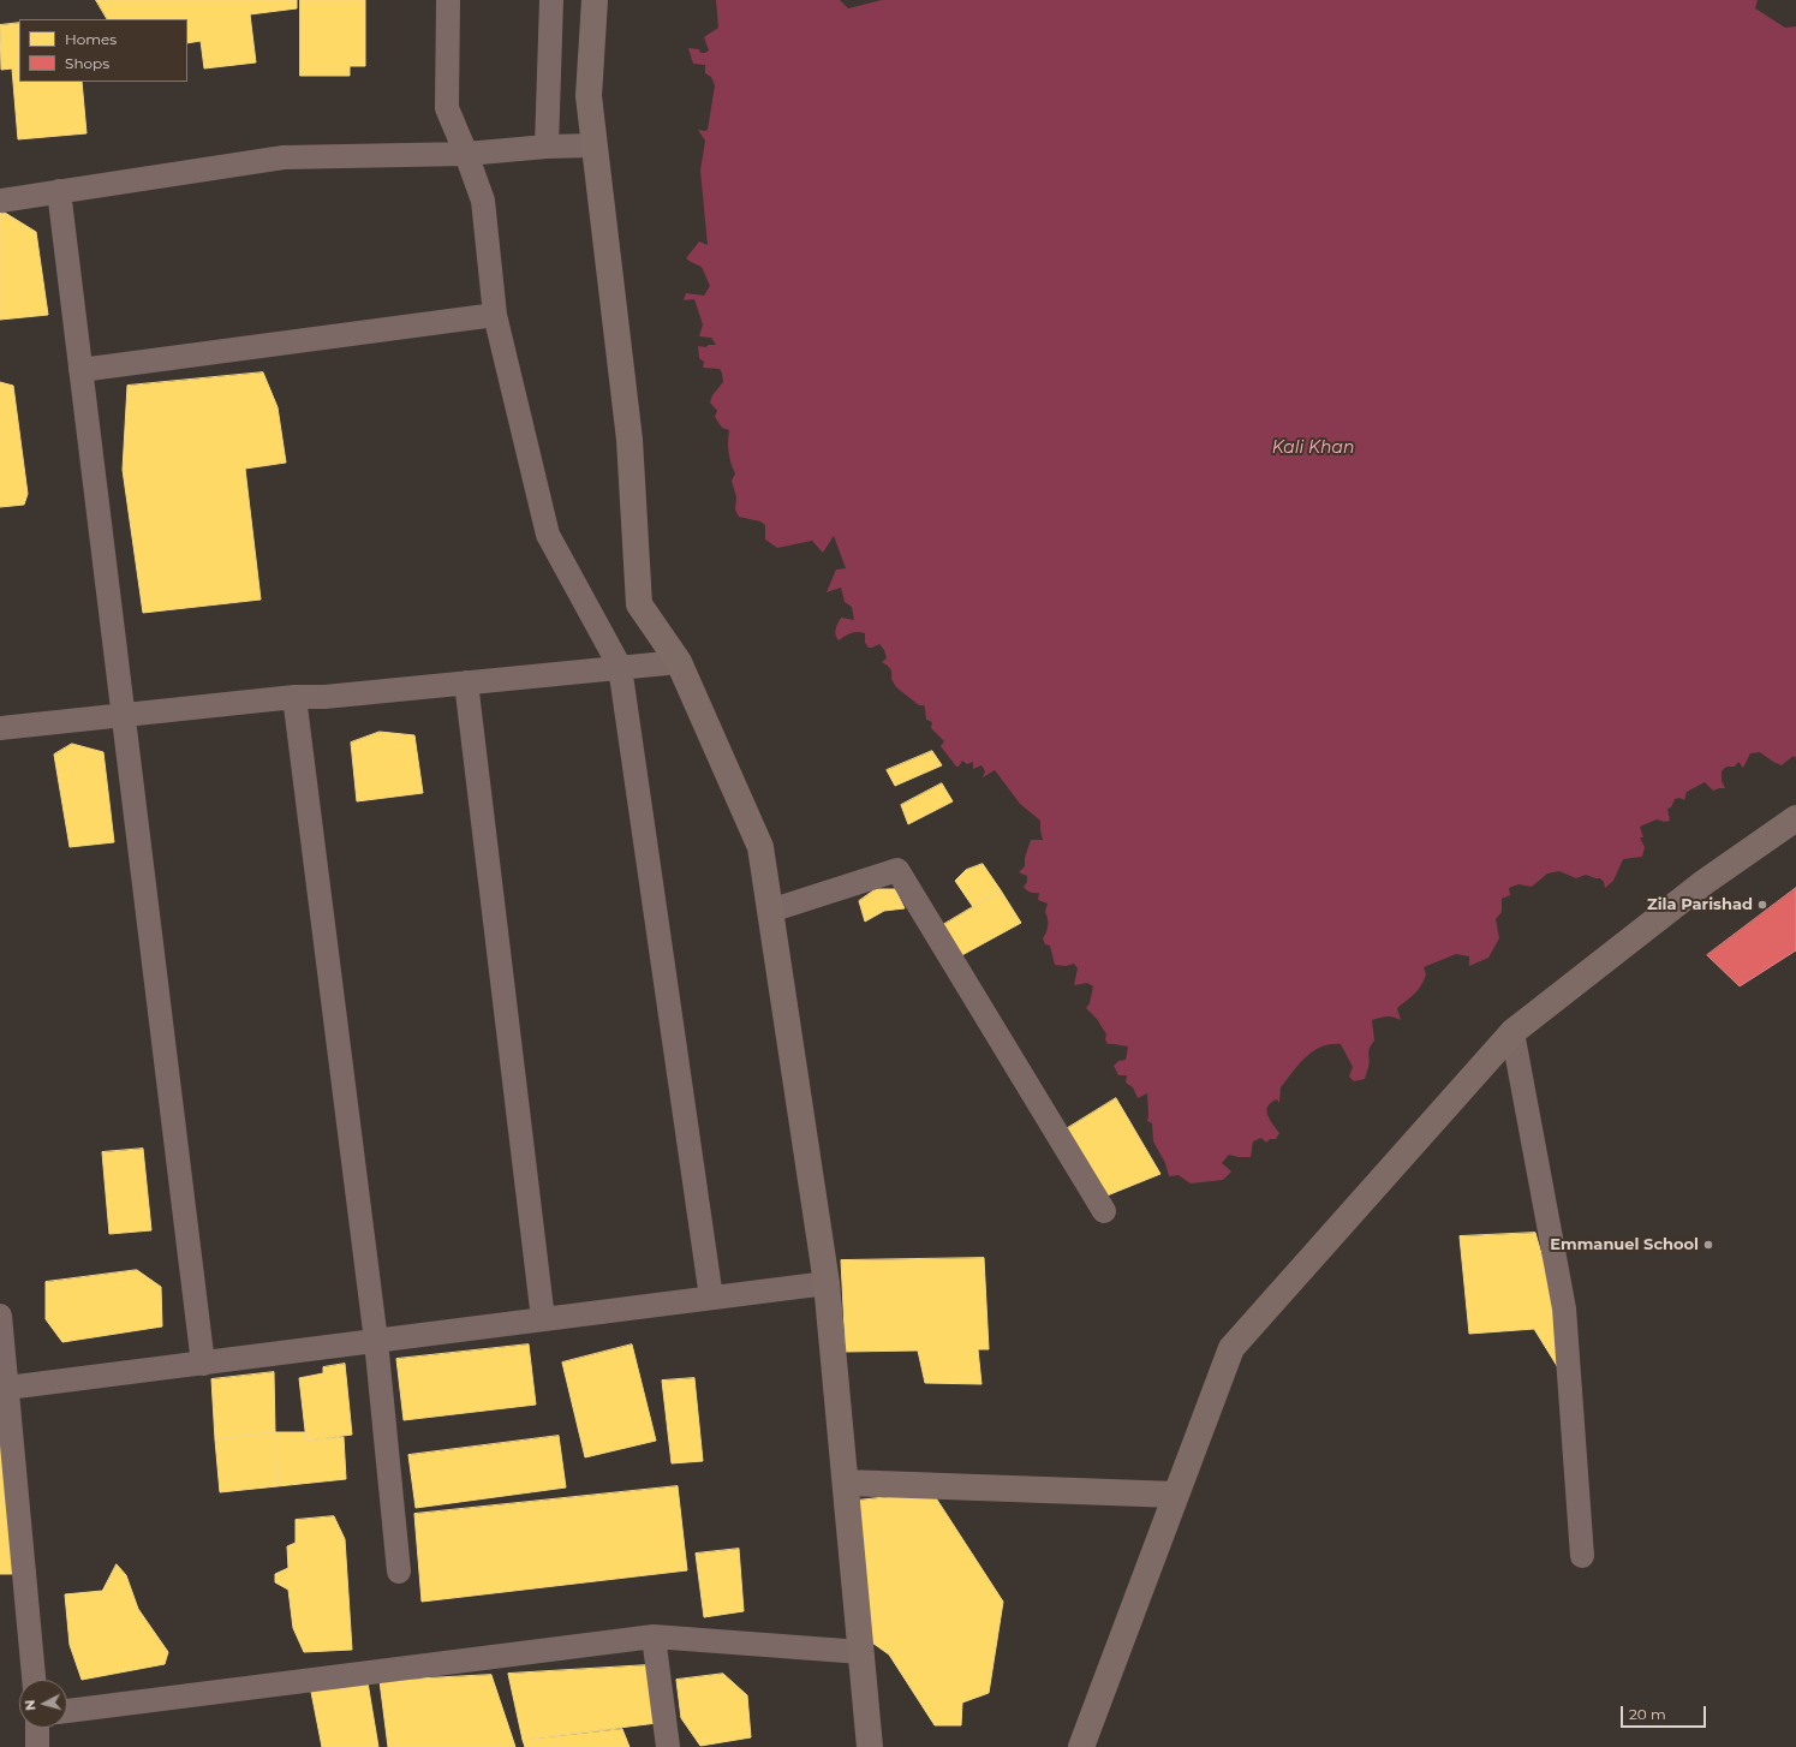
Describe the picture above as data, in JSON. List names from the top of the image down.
{
  "water": ["Kali Khan"],
  "places": ["Zila Parishad", "Emmanuel School"],
  "legend": ["Homes", "Shops"],
  "scale_bar": "20 m",
  "north": "left"
}
